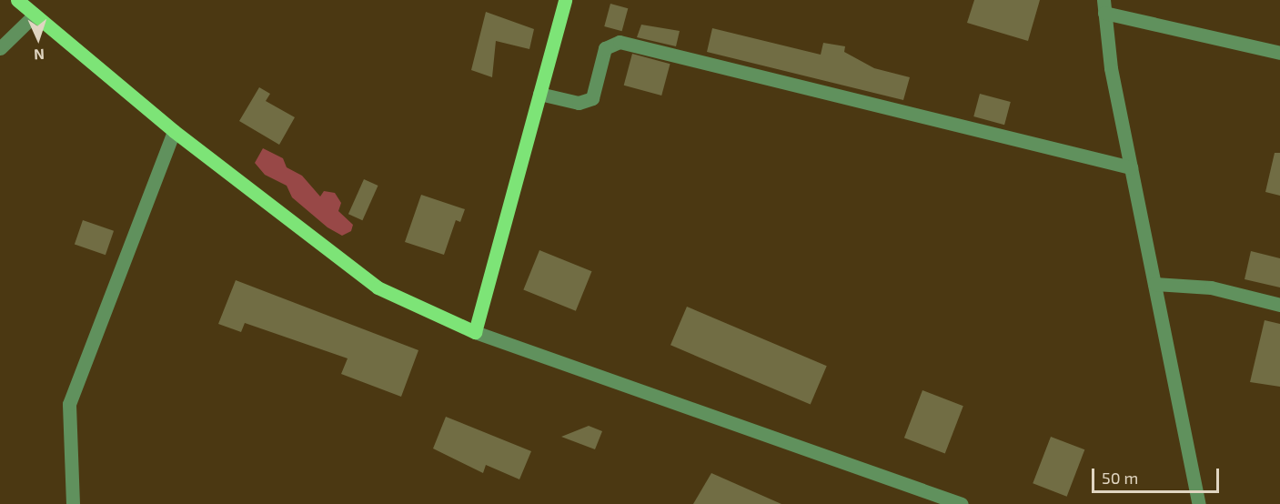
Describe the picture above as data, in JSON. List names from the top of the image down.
{
  "scale_bar": "50 m",
  "north": "bottom"
}
